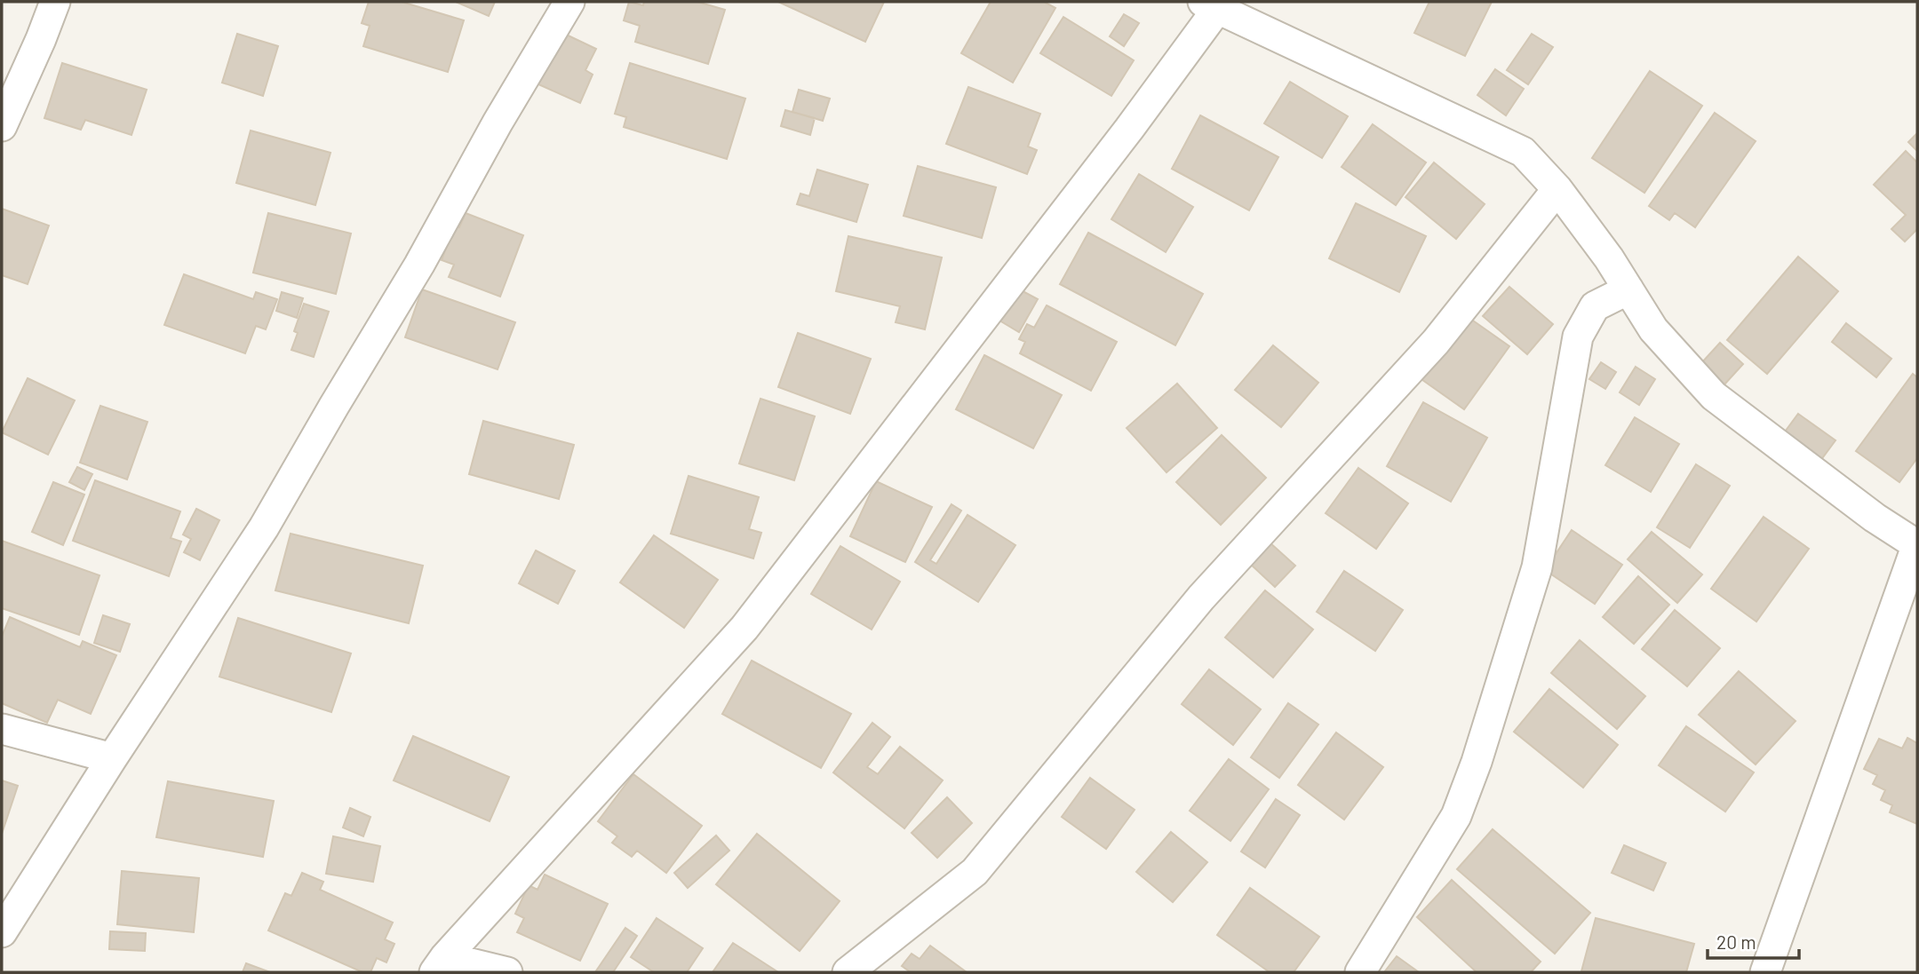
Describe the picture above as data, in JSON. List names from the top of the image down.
{
  "scale_bar": "20 m"
}
